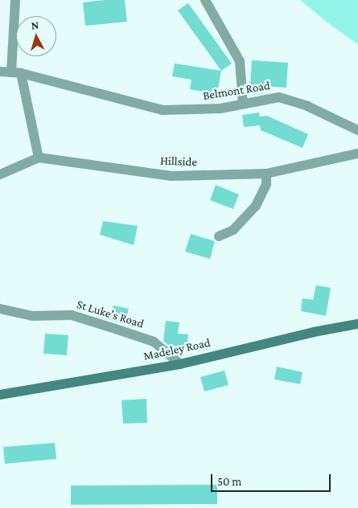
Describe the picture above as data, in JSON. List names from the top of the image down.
{
  "streets": {
    "main road": ["Madeley Road"],
    "street": ["Belmont Road", "Hillside", "St Luke's Road"]
  },
  "crossings": [
    ["St Luke's Road", "Madeley Road"]
  ],
  "scale_bar": "50 m",
  "north": "top"
}
